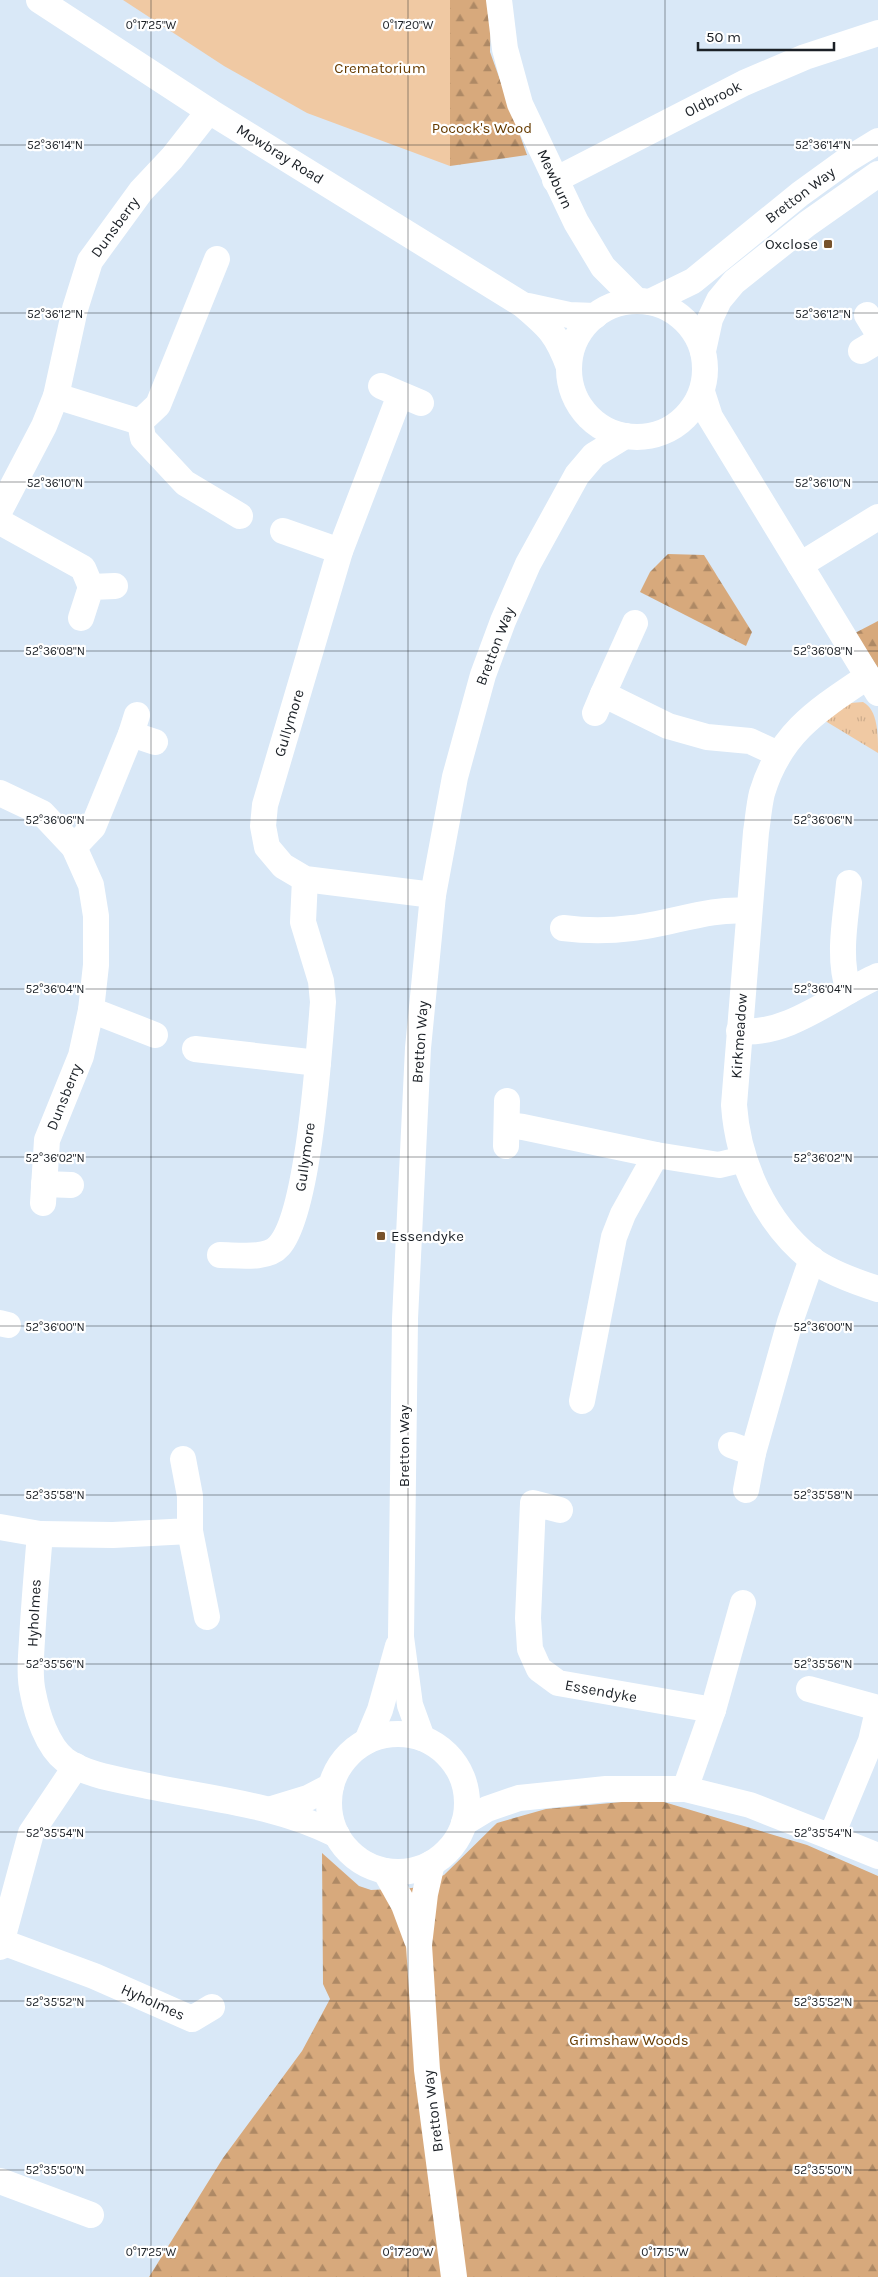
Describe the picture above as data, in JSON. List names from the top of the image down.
{
  "streets": {
    "street": [
      "Oldbrook",
      "Mowbray Road",
      "Mewburn",
      "Bretton Way",
      "Dunsberry",
      "Gullymore",
      "Kirkmeadow",
      "Hyholmes",
      "Essendyke"
    ]
  },
  "crossings": [
    ["Oldbrook", "Mewburn"],
    ["Mowbray Road", "Mewburn"],
    ["Mowbray Road", "Bretton Way"],
    ["Mowbray Road", "Dunsberry"],
    ["Mewburn", "Bretton Way"],
    ["Bretton Way", "Gullymore"],
    ["Bretton Way", "Hyholmes"]
  ],
  "parks": ["Crematorium", "Pocock's Wood", "Grimshaw Woods"],
  "places": {
    "transit": ["Oxclose", "Essendyke"]
  },
  "scale_bar": "50 m",
  "coordinates": [
    "0°17'25\"W",
    "0°17'20\"W",
    "52°36'14\"N",
    "52°36'12\"N",
    "52°36'10\"N",
    "52°36'08\"N",
    "52°36'06\"N",
    "52°36'04\"N",
    "52°36'02\"N",
    "52°36'00\"N",
    "52°35'58\"N",
    "52°35'56\"N",
    "52°35'54\"N",
    "52°35'52\"N",
    "52°35'50\"N",
    "0°17'15\"W"
  ]
}
